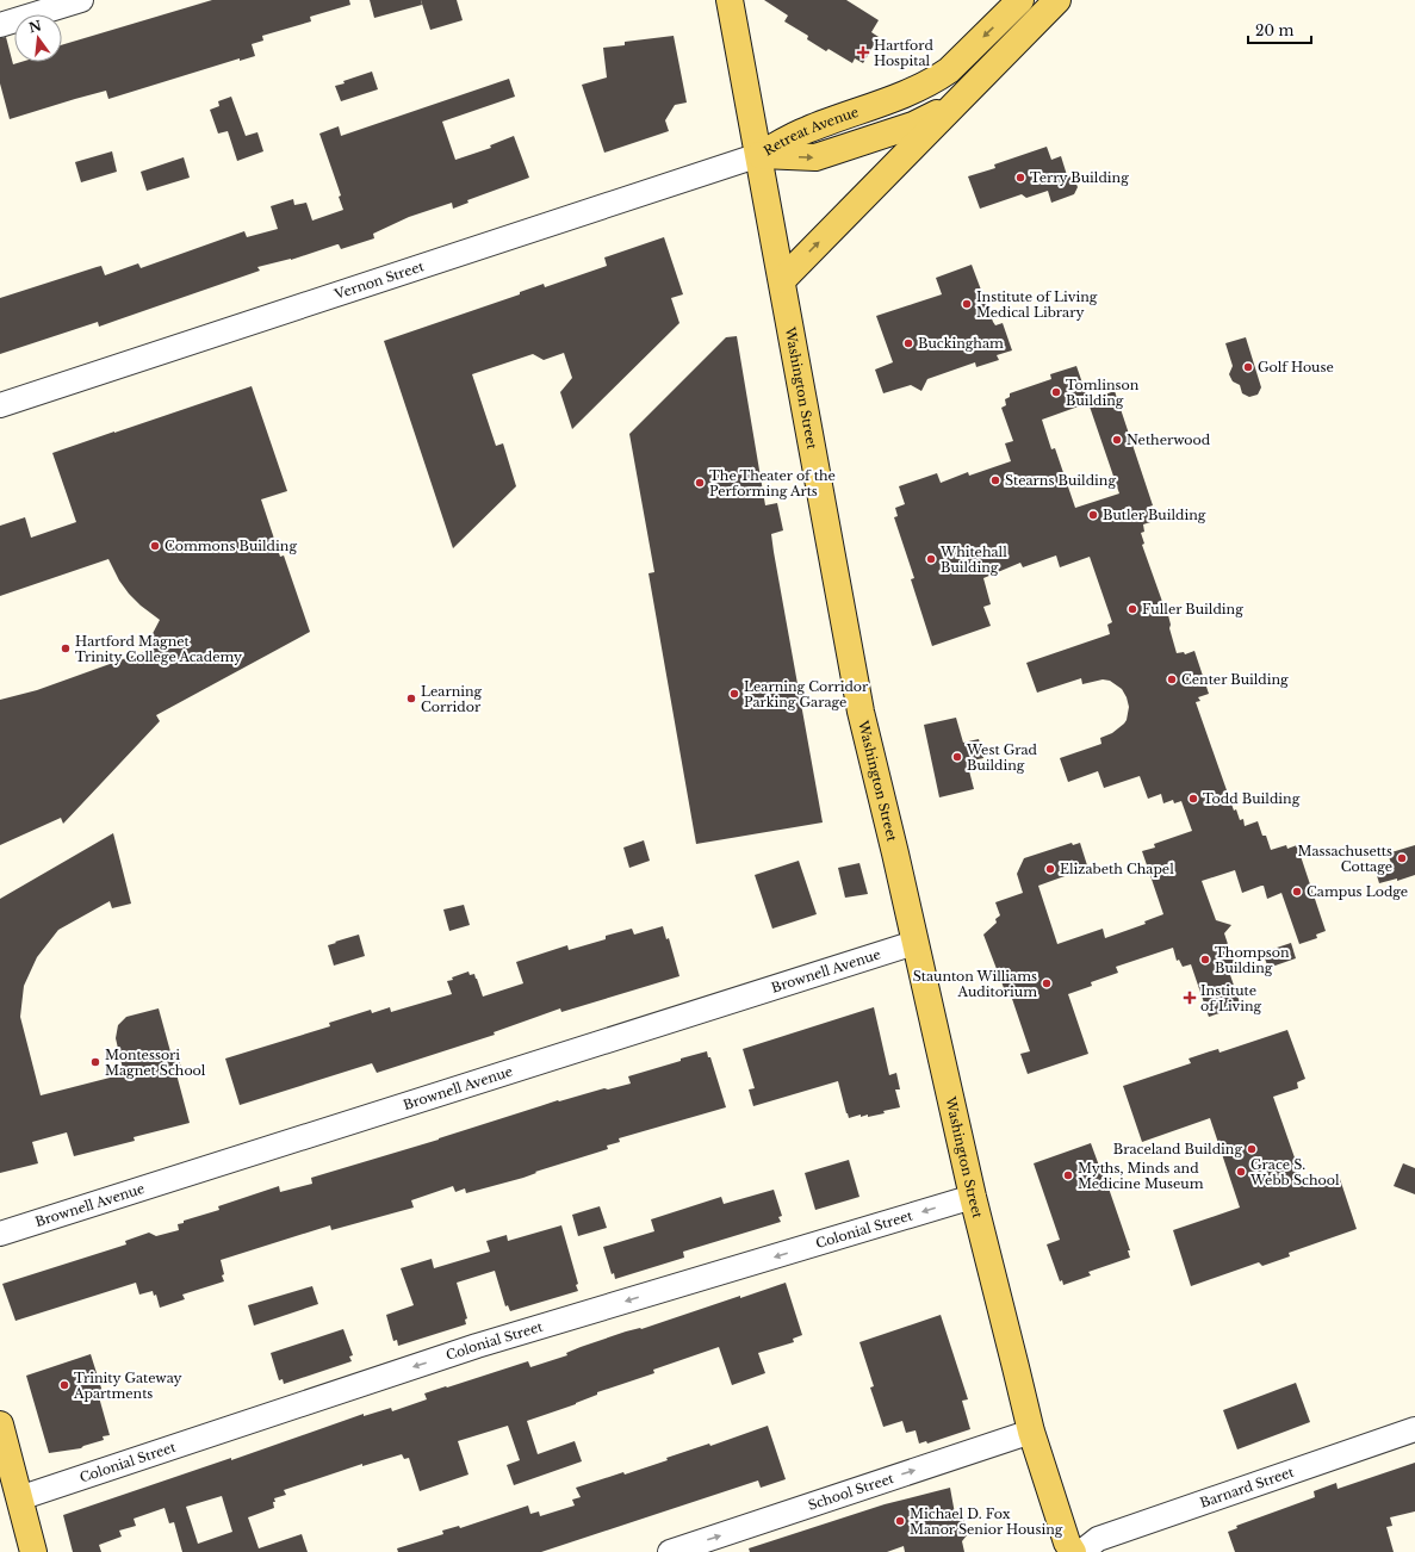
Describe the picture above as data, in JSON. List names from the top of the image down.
{
  "streets": {
    "main road": ["Retreat Avenue", "Washington Street"],
    "street": [
      "Vernon Street",
      "Brownell Avenue",
      "Colonial Street",
      "Barnard Street",
      "School Street"
    ]
  },
  "crossings": [
    ["Retreat Avenue", "Vernon Street"],
    ["Retreat Avenue", "Washington Street"],
    ["Vernon Street", "Washington Street"],
    ["Washington Street", "Brownell Avenue"],
    ["Washington Street", "Colonial Street"],
    ["Washington Street", "School Street"]
  ],
  "one_way": ["Colonial Street", "School Street"],
  "places": {
    "health": ["Hartford Hospital", "Institute of Living"],
    "other": [
      "Terry Building",
      "Institute of Living Medical Library",
      "Buckingham",
      "Golf House",
      "Tomlinson Building",
      "Netherwood",
      "Stearns Building",
      "The Theater of the Performing Arts",
      "Butler Building",
      "Commons Building",
      "Whitehall Building",
      "Fuller Building",
      "Hartford Magnet Trinity College Academy",
      "Center Building",
      "Learning Corridor Parking Garage",
      "Learning Corridor",
      "West Grad Building",
      "Todd Building",
      "Massachusetts Cottage",
      "Elizabeth Chapel",
      "Campus Lodge",
      "Thompson Building",
      "Staunton Williams Auditorium",
      "Montessori Magnet School",
      "Braceland Building",
      "Grace S. Webb School",
      "Myths, Minds and Medicine Museum",
      "Trinity Gateway Apartments",
      "Michael D. Fox Manor Senior Housing"
    ]
  },
  "scale_bar": "20 m",
  "north": "top"
}
